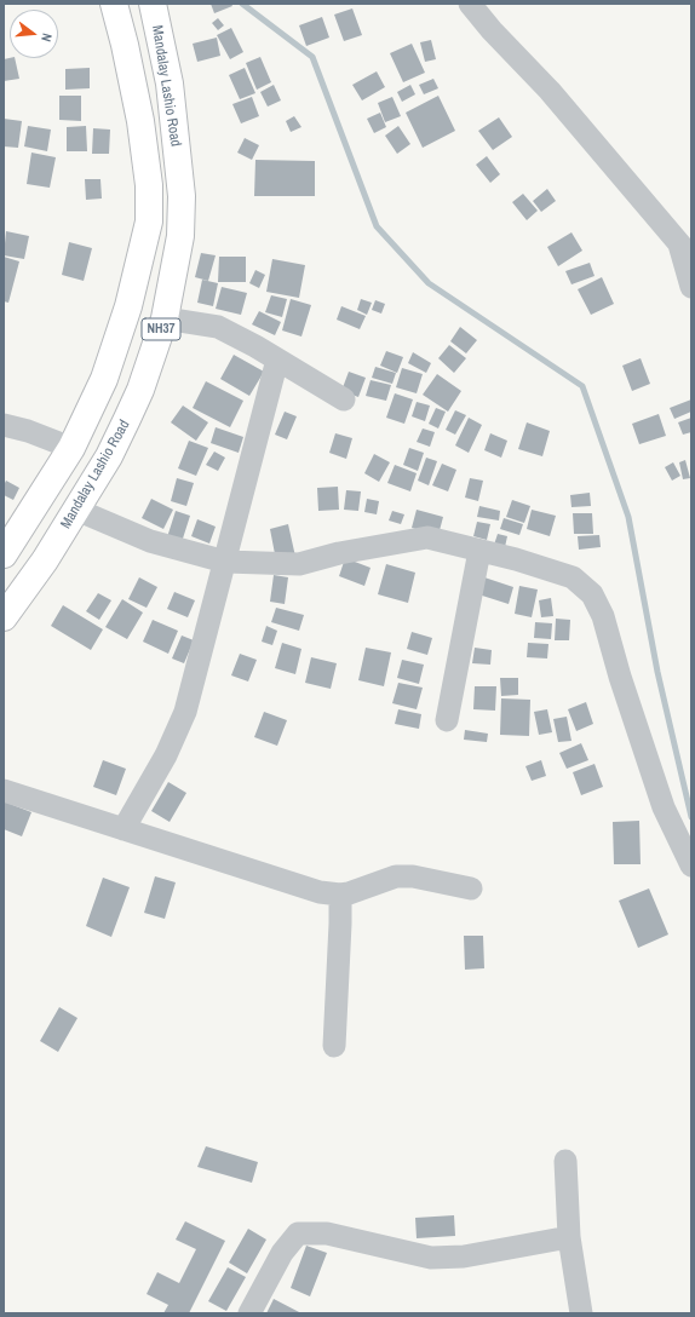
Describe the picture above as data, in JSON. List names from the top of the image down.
{
  "streets": {
    "highway": ["Mandalay Lashio Road", "NH37"]
  },
  "north": "right"
}
